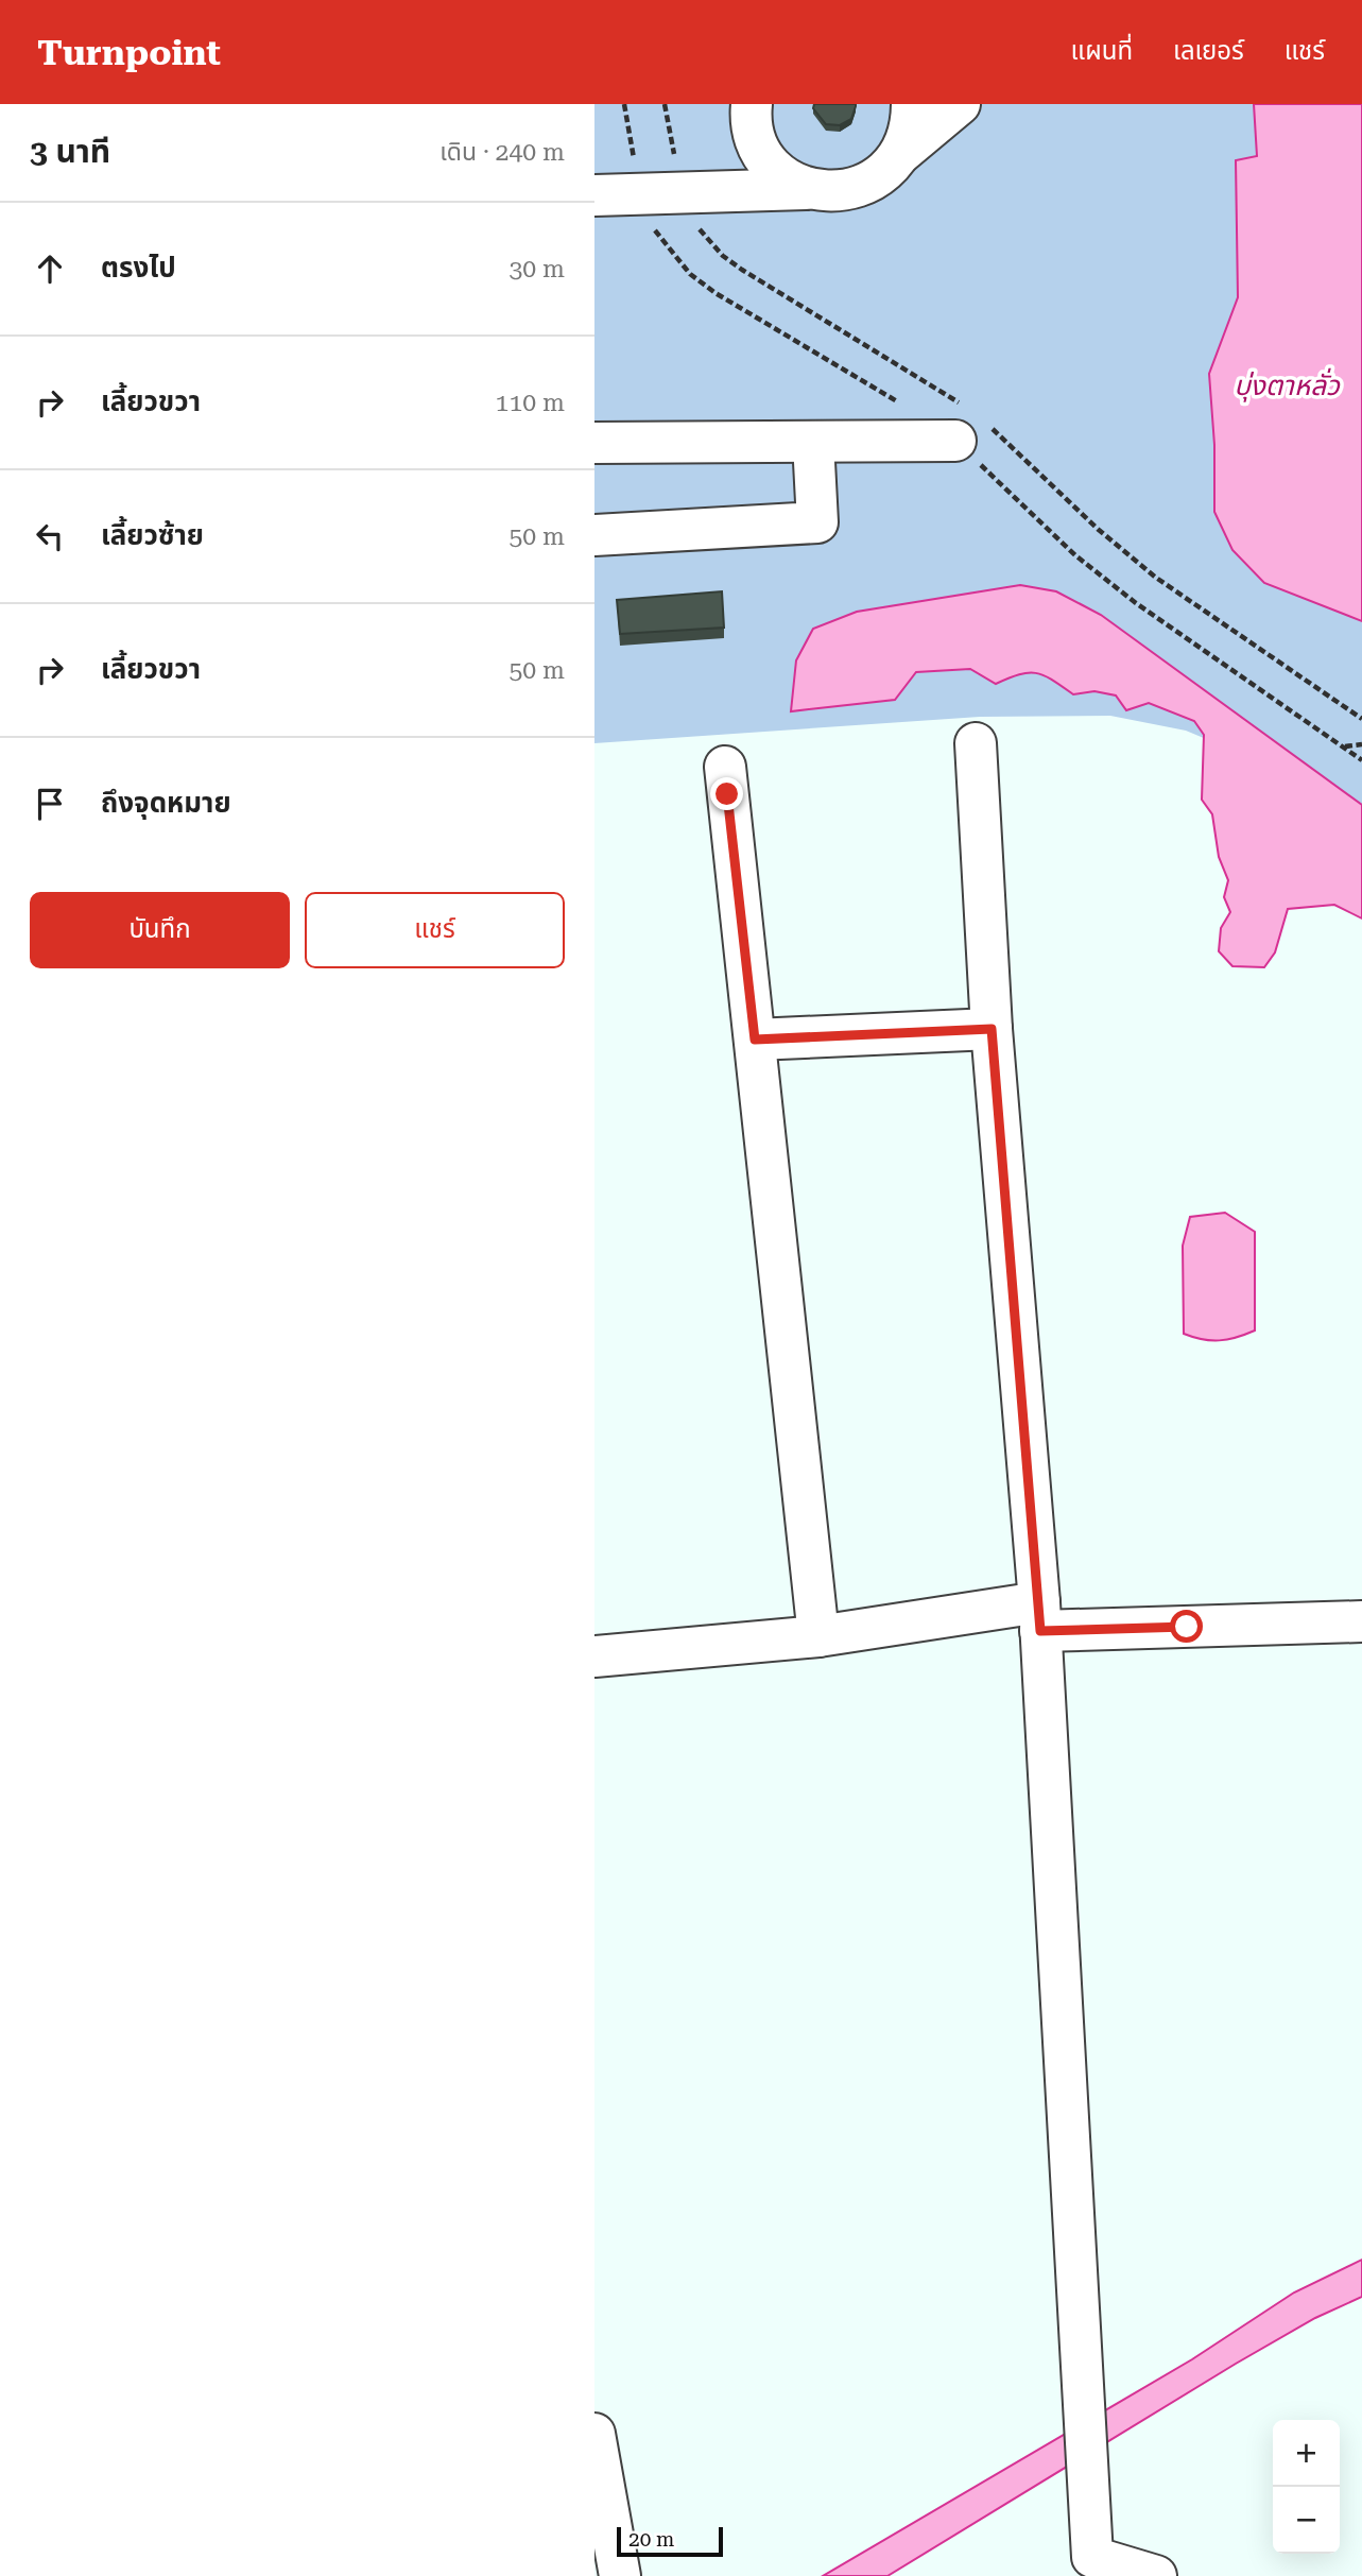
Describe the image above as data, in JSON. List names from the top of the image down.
{
  "water": ["บุ่งตาหลั่ว"],
  "scale_bar": "20 m",
  "page": {
    "header": "Turnpoint",
    "nav": ["แผนที่", "เลเยอร์", "แชร์"],
    "heading": ["3 นาที", "เดิน · 240 m"],
    "list": [
      ["ตรงไป", "30 m"],
      ["เลี้ยวขวา", "110 m"],
      ["เลี้ยวซ้าย", "50 m"],
      ["เลี้ยวขวา", "50 m"],
      "ถึงจุดหมาย"
    ],
    "buttons": ["บันทึก", "แชร์"],
    "map_buttons": ["+", "−"],
    "scale": "20 m"
  }
}
